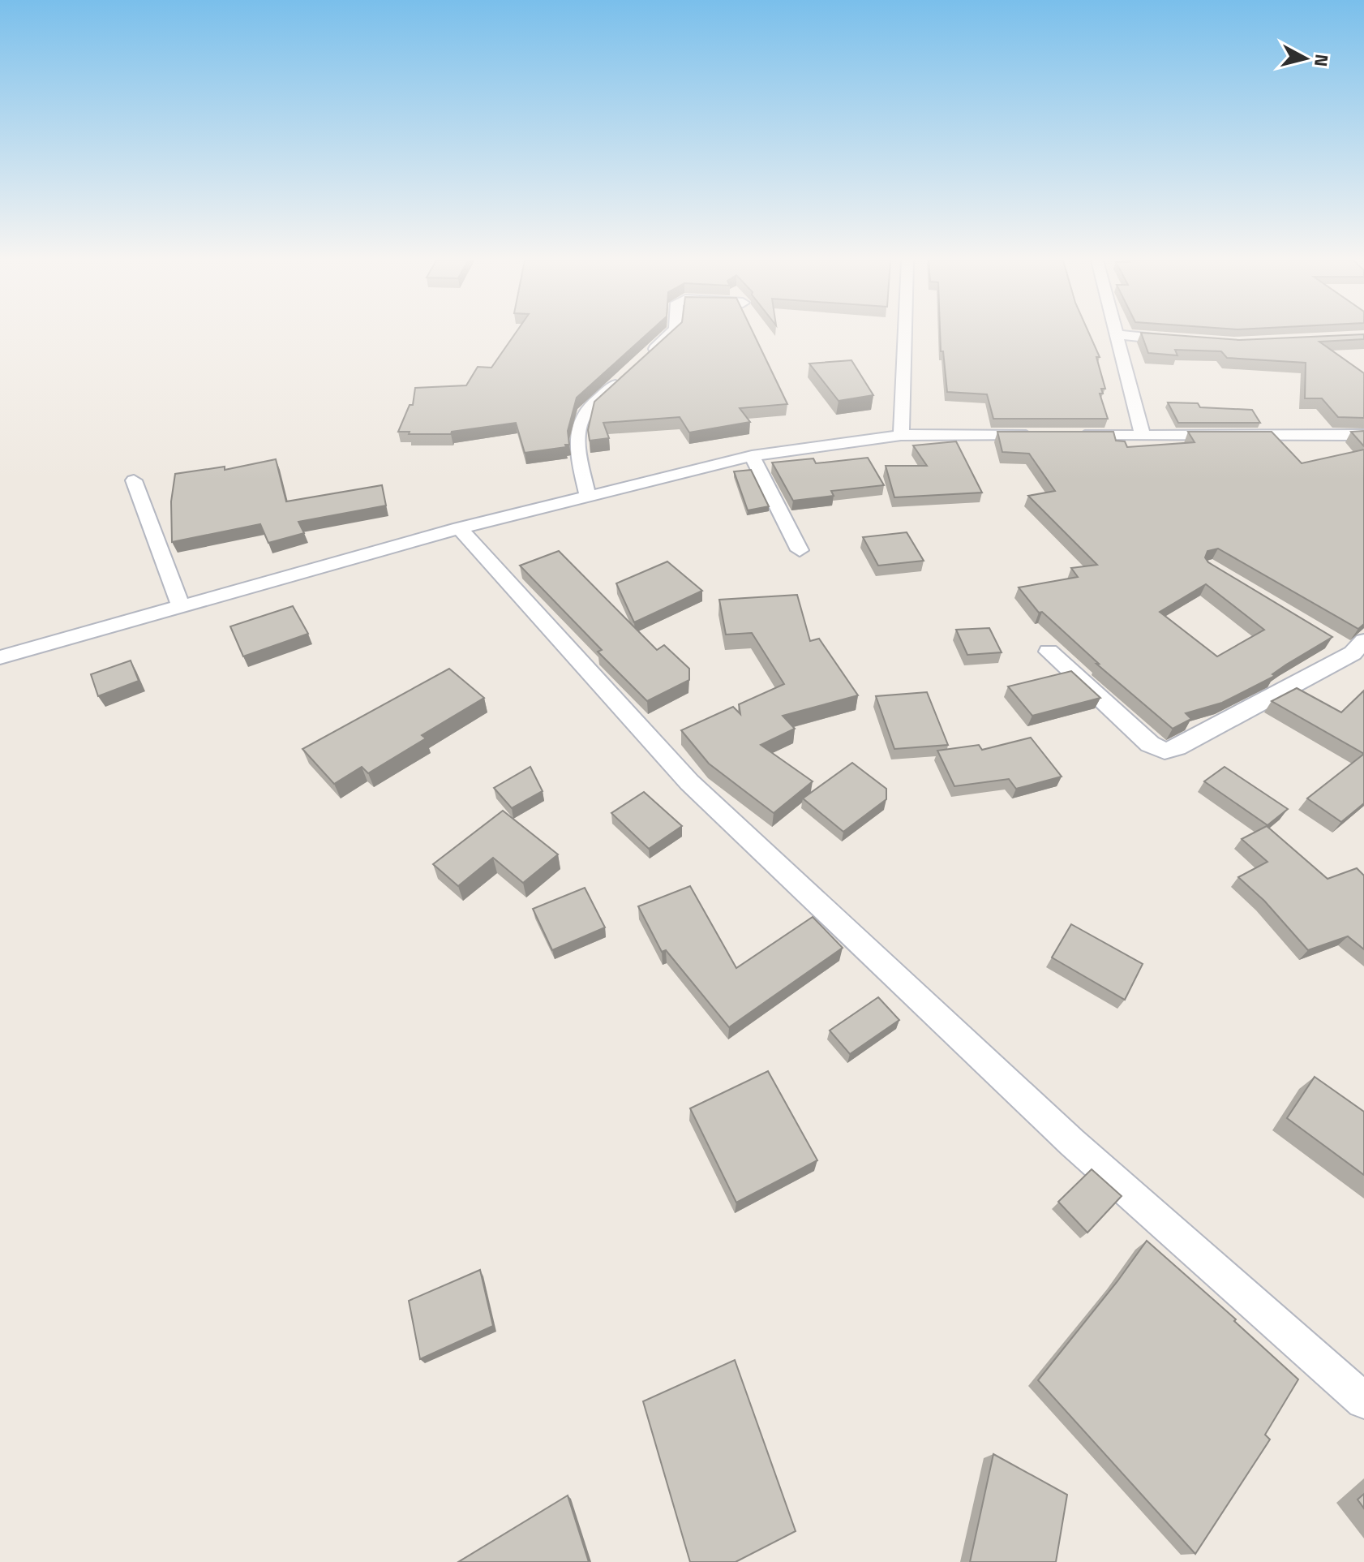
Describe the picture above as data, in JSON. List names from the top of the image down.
{
  "north": "right"
}
